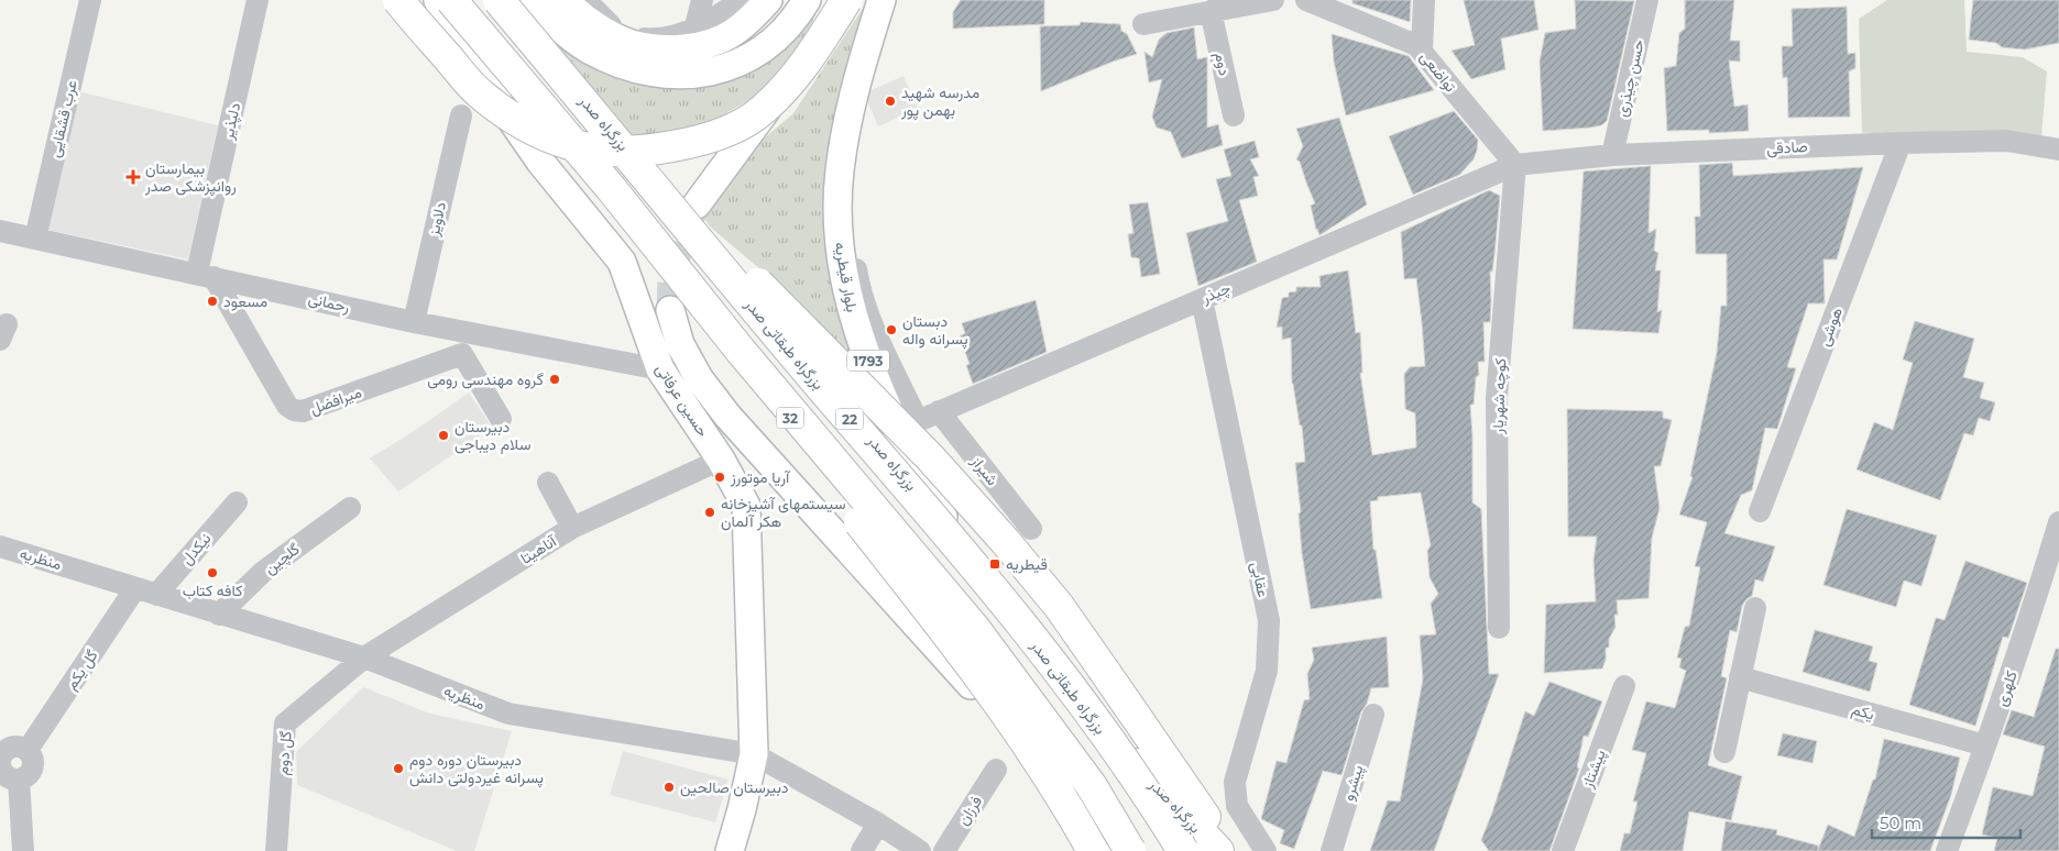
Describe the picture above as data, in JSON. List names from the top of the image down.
{
  "streets": {
    "highway": [
      "بزرگراه صدر",
      "بزرگراه طبقاتی صدر",
      "32",
      "22"
    ],
    "main road": ["بلوار قیطریه", "1793", "حسین عرفاتی"],
    "street": [
      "دوم",
      "تواضعی",
      "حسن چیذری",
      "عرب قشقایی",
      "دلپذیر",
      "صادقی",
      "دلاویز",
      "چیذر",
      "رحمانی",
      "هوشی",
      "کوچه شهریار",
      "میرافضل",
      "شیراز",
      "نیکدل",
      "آناهیتا",
      "منظریه",
      "گلچین",
      "عقابی",
      "گل یکم",
      "کلهری",
      "یکم",
      "گل دوم",
      "پیشتاز",
      "پیشرو",
      "فرزان"
    ]
  },
  "crossings": [
    ["تواضعی", "صادقی"],
    ["تواضعی", "چیذر"],
    ["تواضعی", "کوچه شهریار"],
    ["حسن چیذری", "صادقی"],
    ["عرب قشقایی", "رحمانی"],
    ["دلپذیر", "رحمانی"],
    ["دلپذیر", "میرافضل"],
    ["بزرگراه صدر", "بلوار قیطریه"],
    ["بزرگراه صدر", "بزرگراه طبقاتی صدر"],
    ["صادقی", "چیذر"],
    ["صادقی", "هوشی"],
    ["صادقی", "کوچه شهریار"],
    ["دلاویز", "رحمانی"],
    ["بلوار قیطریه", "چیذر"],
    ["چیذر", "کوچه شهریار"],
    ["چیذر", "شیراز"],
    ["چیذر", "عقابی"],
    ["رحمانی", "میرافضل"],
    ["رحمانی", "حسین عرفاتی"],
    ["حسین عرفاتی", "32"],
    ["حسین عرفاتی", "22"],
    ["حسین عرفاتی", "آناهیتا"],
    ["حسین عرفاتی", "منظریه"],
    ["32", "22"],
    ["نیکدل", "منظریه"],
    ["آناهیتا", "منظریه"],
    ["آناهیتا", "گل دوم"],
    ["منظریه", "گلچین"],
    ["منظریه", "گل یکم"],
    ["منظریه", "گل دوم"],
    ["کلهری", "یکم"]
  ],
  "places": {
    "other": [
      "مدرسه شهید بهمن پور",
      "مسعود",
      "دبستان پسرانه واله",
      "گروه مهندسی رومی",
      "دبیرستان سلام دیباجی",
      "آریا موتورز",
      "سیستمهای آشپزخانه هکر آلمان",
      "کافه کتاب",
      "دبیرستان دوره دوم پسرانه غیردولتی دانش",
      "دبیرستان صالحین"
    ],
    "health": ["بیمارستان روانپزشکی صدر"],
    "transit": ["قیطریه"]
  },
  "scale_bar": "50 m"
}
